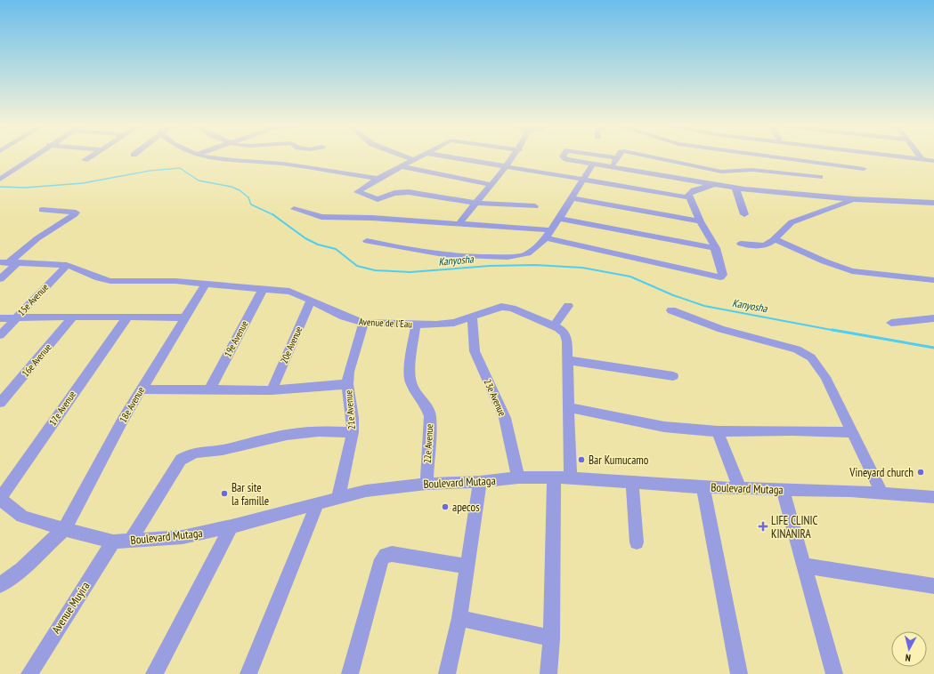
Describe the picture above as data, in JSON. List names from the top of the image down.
{
  "streets": {
    "street": [
      "15e Avenue",
      "Avenue de l'Eau",
      "19e Avenue",
      "20e Avenue",
      "16e Avenue",
      "23e Avenue",
      "18e Avenue",
      "17e Avenue",
      "21e Avenue",
      "22e Avenue",
      "Boulevard Mutaga",
      "Avenue Muyira"
    ]
  },
  "crossings": [
    ["15e Avenue", "Avenue de l'Eau"],
    ["Avenue de l'Eau", "19e Avenue"],
    ["Avenue de l'Eau", "20e Avenue"],
    ["Avenue de l'Eau", "23e Avenue"],
    ["Avenue de l'Eau", "18e Avenue"],
    ["Avenue de l'Eau", "21e Avenue"],
    ["Avenue de l'Eau", "22e Avenue"],
    ["Avenue de l'Eau", "Boulevard Mutaga"],
    ["23e Avenue", "Boulevard Mutaga"],
    ["18e Avenue", "Boulevard Mutaga"],
    ["17e Avenue", "Boulevard Mutaga"],
    ["21e Avenue", "Boulevard Mutaga"],
    ["22e Avenue", "Boulevard Mutaga"],
    ["Boulevard Mutaga", "Avenue Muyira"]
  ],
  "water": ["Kanyosha"],
  "places": {
    "other": [
      "Bar Kumucamo",
      "Vineyard church",
      "Bar site la famille",
      "apecos"
    ],
    "health": ["LIFE CLINIC KINANIRA"]
  },
  "north": "bottom"
}
